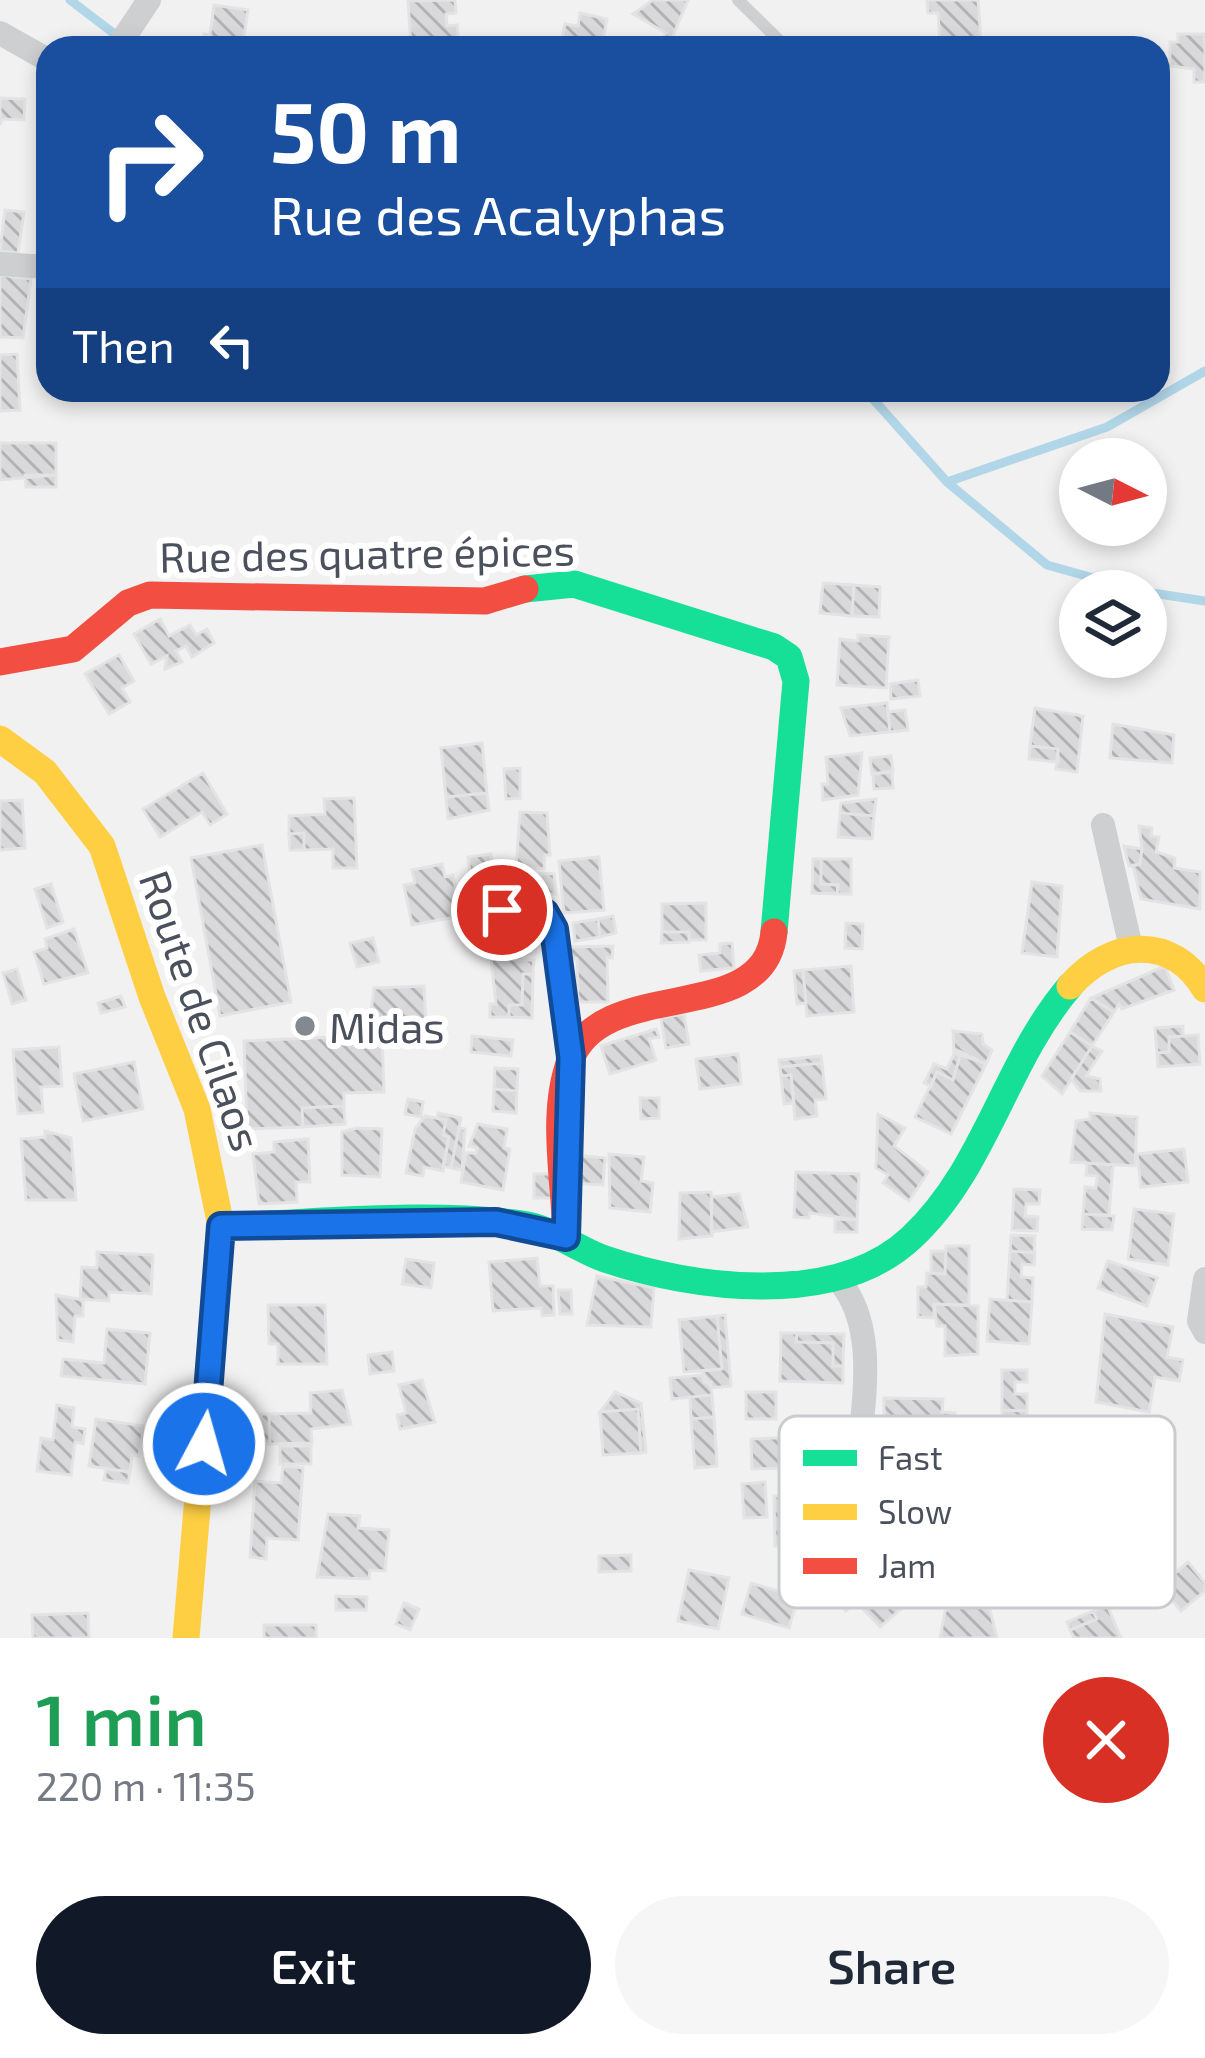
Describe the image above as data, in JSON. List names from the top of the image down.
{
  "streets": {
    "street": ["Rue des quatre épices", "Route de Cilaos"]
  },
  "places": ["Midas"],
  "legend": ["Fast", "Slow", "Jam"],
  "north": "right",
  "page": {
    "turn": ["50 m", "Rue des Acalyphas"],
    "then": "Then",
    "heading": ["1 min", "220 m · 11:35"],
    "buttons": ["Exit", "Share"]
  }
}
